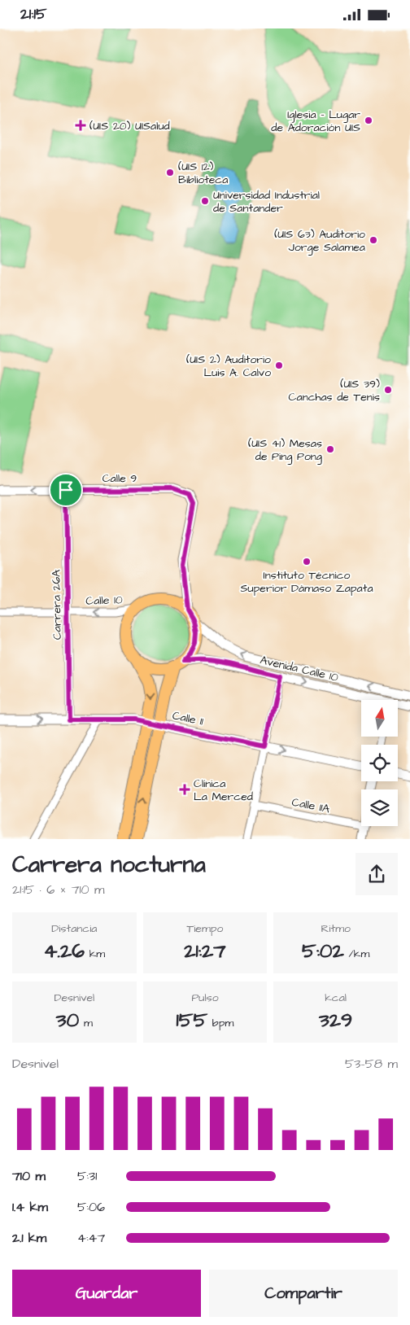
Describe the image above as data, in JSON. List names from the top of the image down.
{
  "streets": {
    "street": [
      "Calle 9",
      "Calle 10",
      "Carrera 26A",
      "Avenida Calle 10",
      "Calle 11",
      "Calle 11A"
    ]
  },
  "crossings": [
    ["Calle 9", "Calle 10"],
    ["Calle 9", "Carrera 26A"],
    ["Calle 9", "Avenida Calle 10"],
    ["Calle 10", "Carrera 26A"],
    ["Calle 10", "Avenida Calle 10"],
    ["Carrera 26A", "Calle 11"]
  ],
  "one_way": ["Calle 10", "Calle 11"],
  "places": {
    "other": [
      "Iglesia - Lugar de Adoración UIS",
      "(UIS 12) Biblioteca",
      "Universidad Industrial de Santander",
      "(UIS 63) Auditorio Jorge Salamea",
      "(UIS 2) Auditorio Luis A. Calvo",
      "(UIS 39) Canchas de Tenis",
      "(UIS 41) Mesas de Ping Pong",
      "Instituto Técnico Superior Dámaso Zapata"
    ],
    "health": ["(UIS 20) UISalud", "Clínica La Merced"]
  },
  "north": "top",
  "page": {
    "status": "21:15",
    "heading": ["Carrera nocturna", "21:15 · 6 × 710 m"],
    "stats": [
      ["Distancia", "4.26 km"],
      ["Tiempo", "21:27"],
      ["Ritmo", "5:02 /km"],
      ["Desnivel", "30 m"],
      ["Pulso", "155 bpm"],
      ["kcal", "329"]
    ],
    "chart": ["Desnivel", "53–58 m"],
    "list": [
      {
        "name": "710 m",
        "note": "5:31"
      },
      {
        "name": "1.4 km",
        "note": "5:06"
      },
      {
        "name": "2.1 km",
        "note": "4:47"
      }
    ],
    "buttons": ["Guardar", "Compartir"]
  }
}
